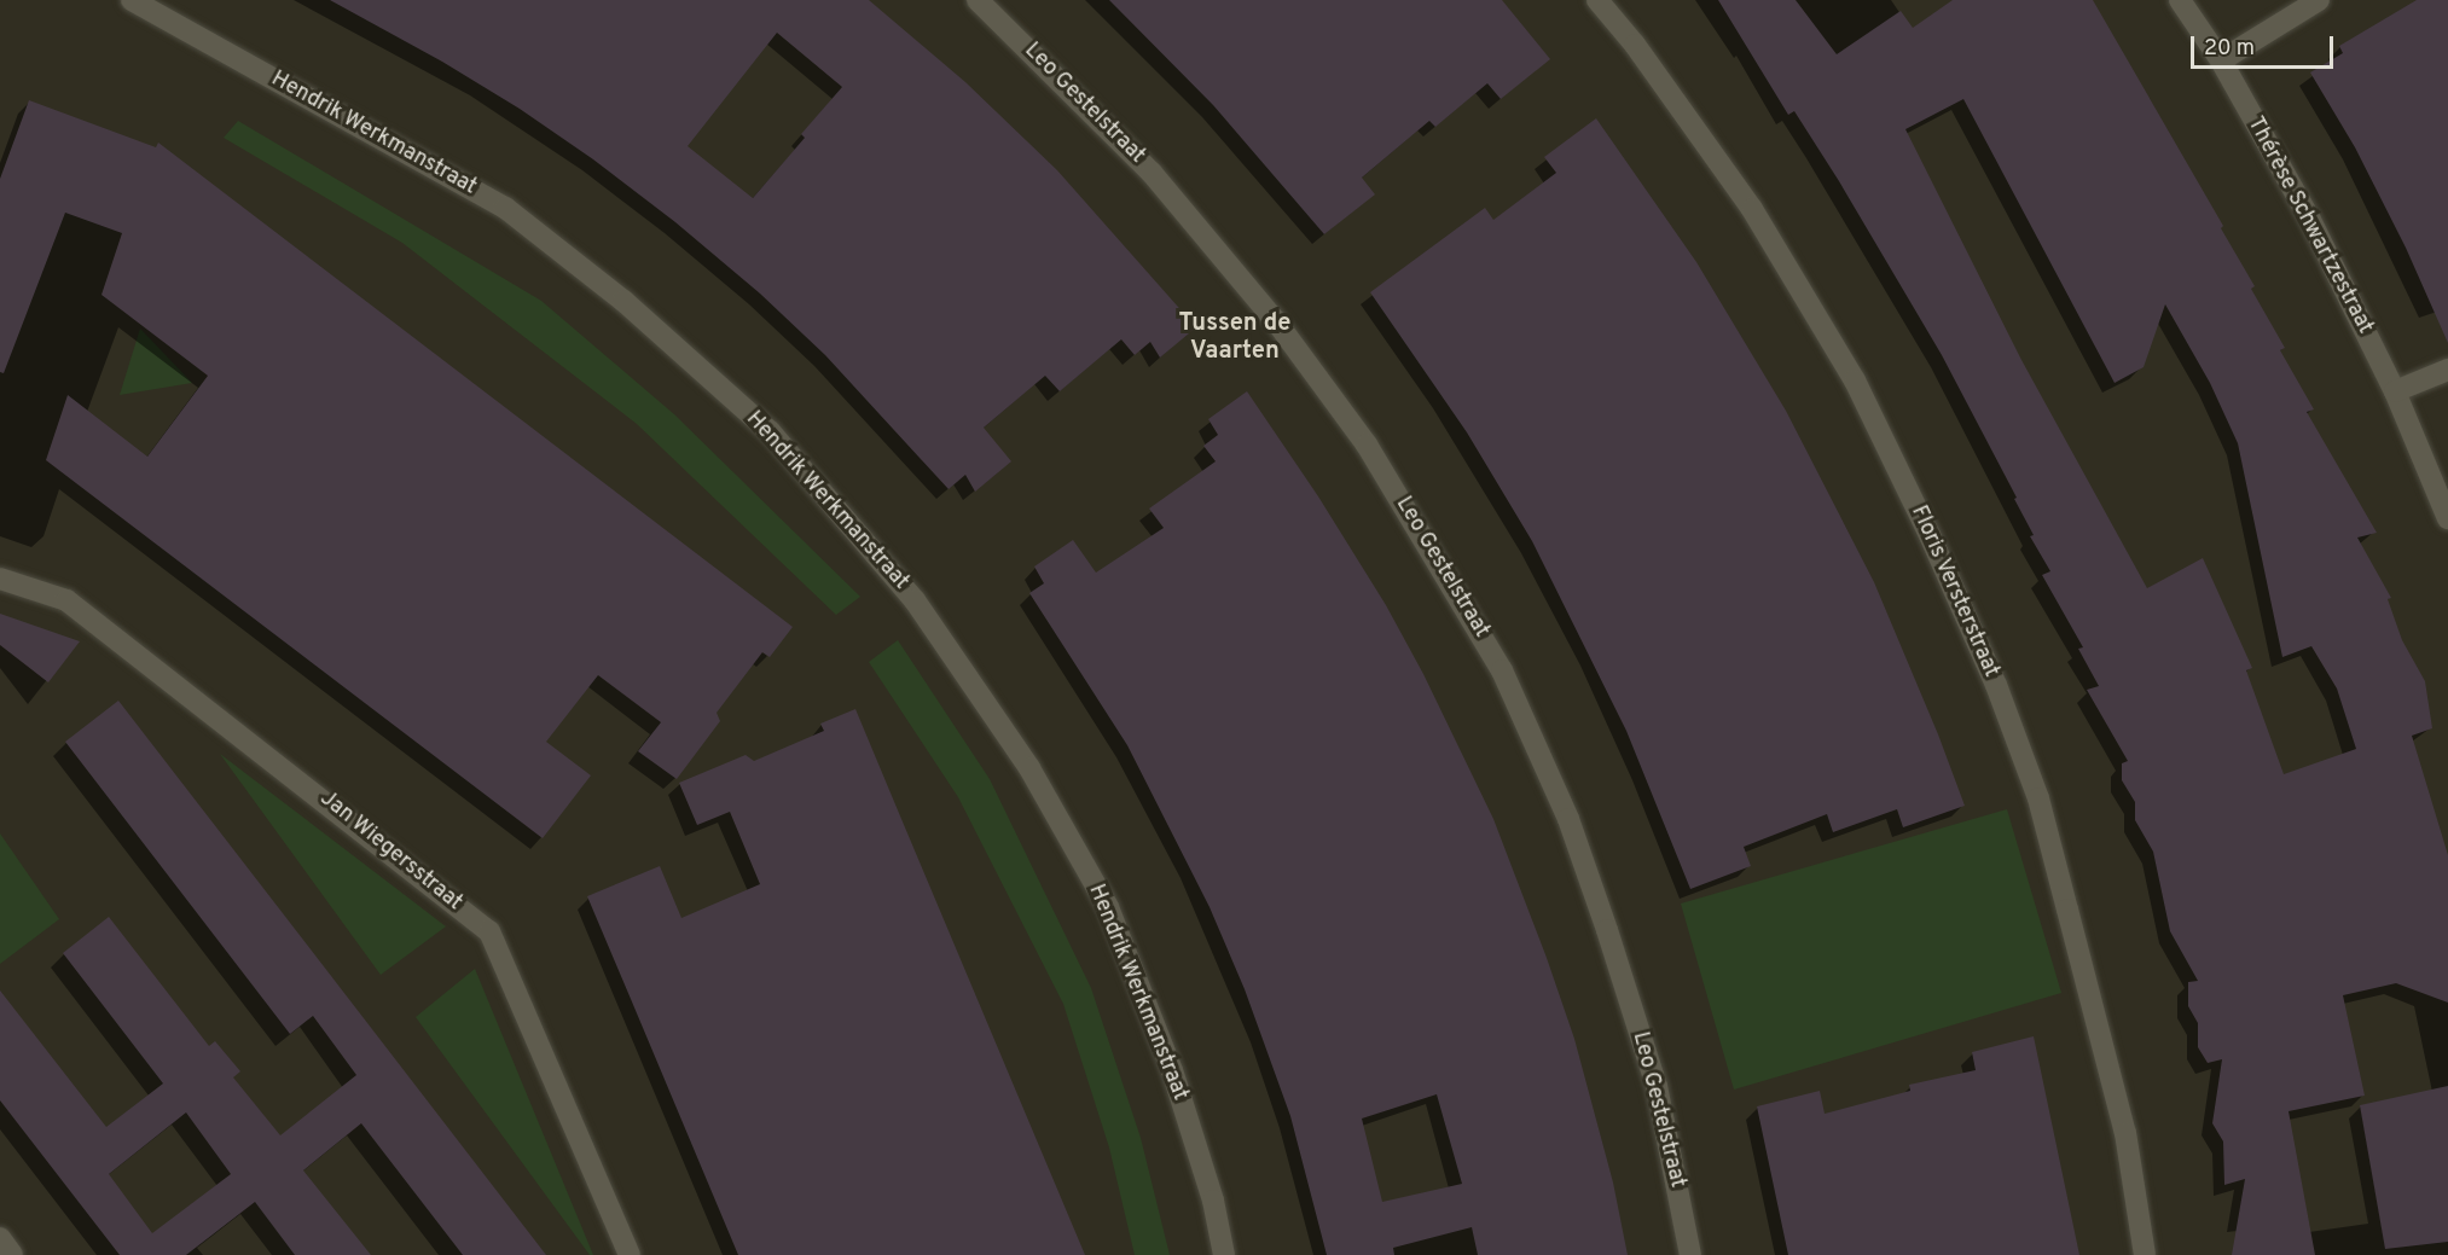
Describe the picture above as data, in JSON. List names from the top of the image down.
{
  "streets": {
    "street": [
      "Leo Gestelstraat",
      "Hendrik Werkmanstraat",
      "Thérèse Schwartzestraat",
      "Floris Versterstraat",
      "Jan Wiegersstraat"
    ]
  },
  "districts": ["Tussen de Vaarten"],
  "scale_bar": "20 m"
}
